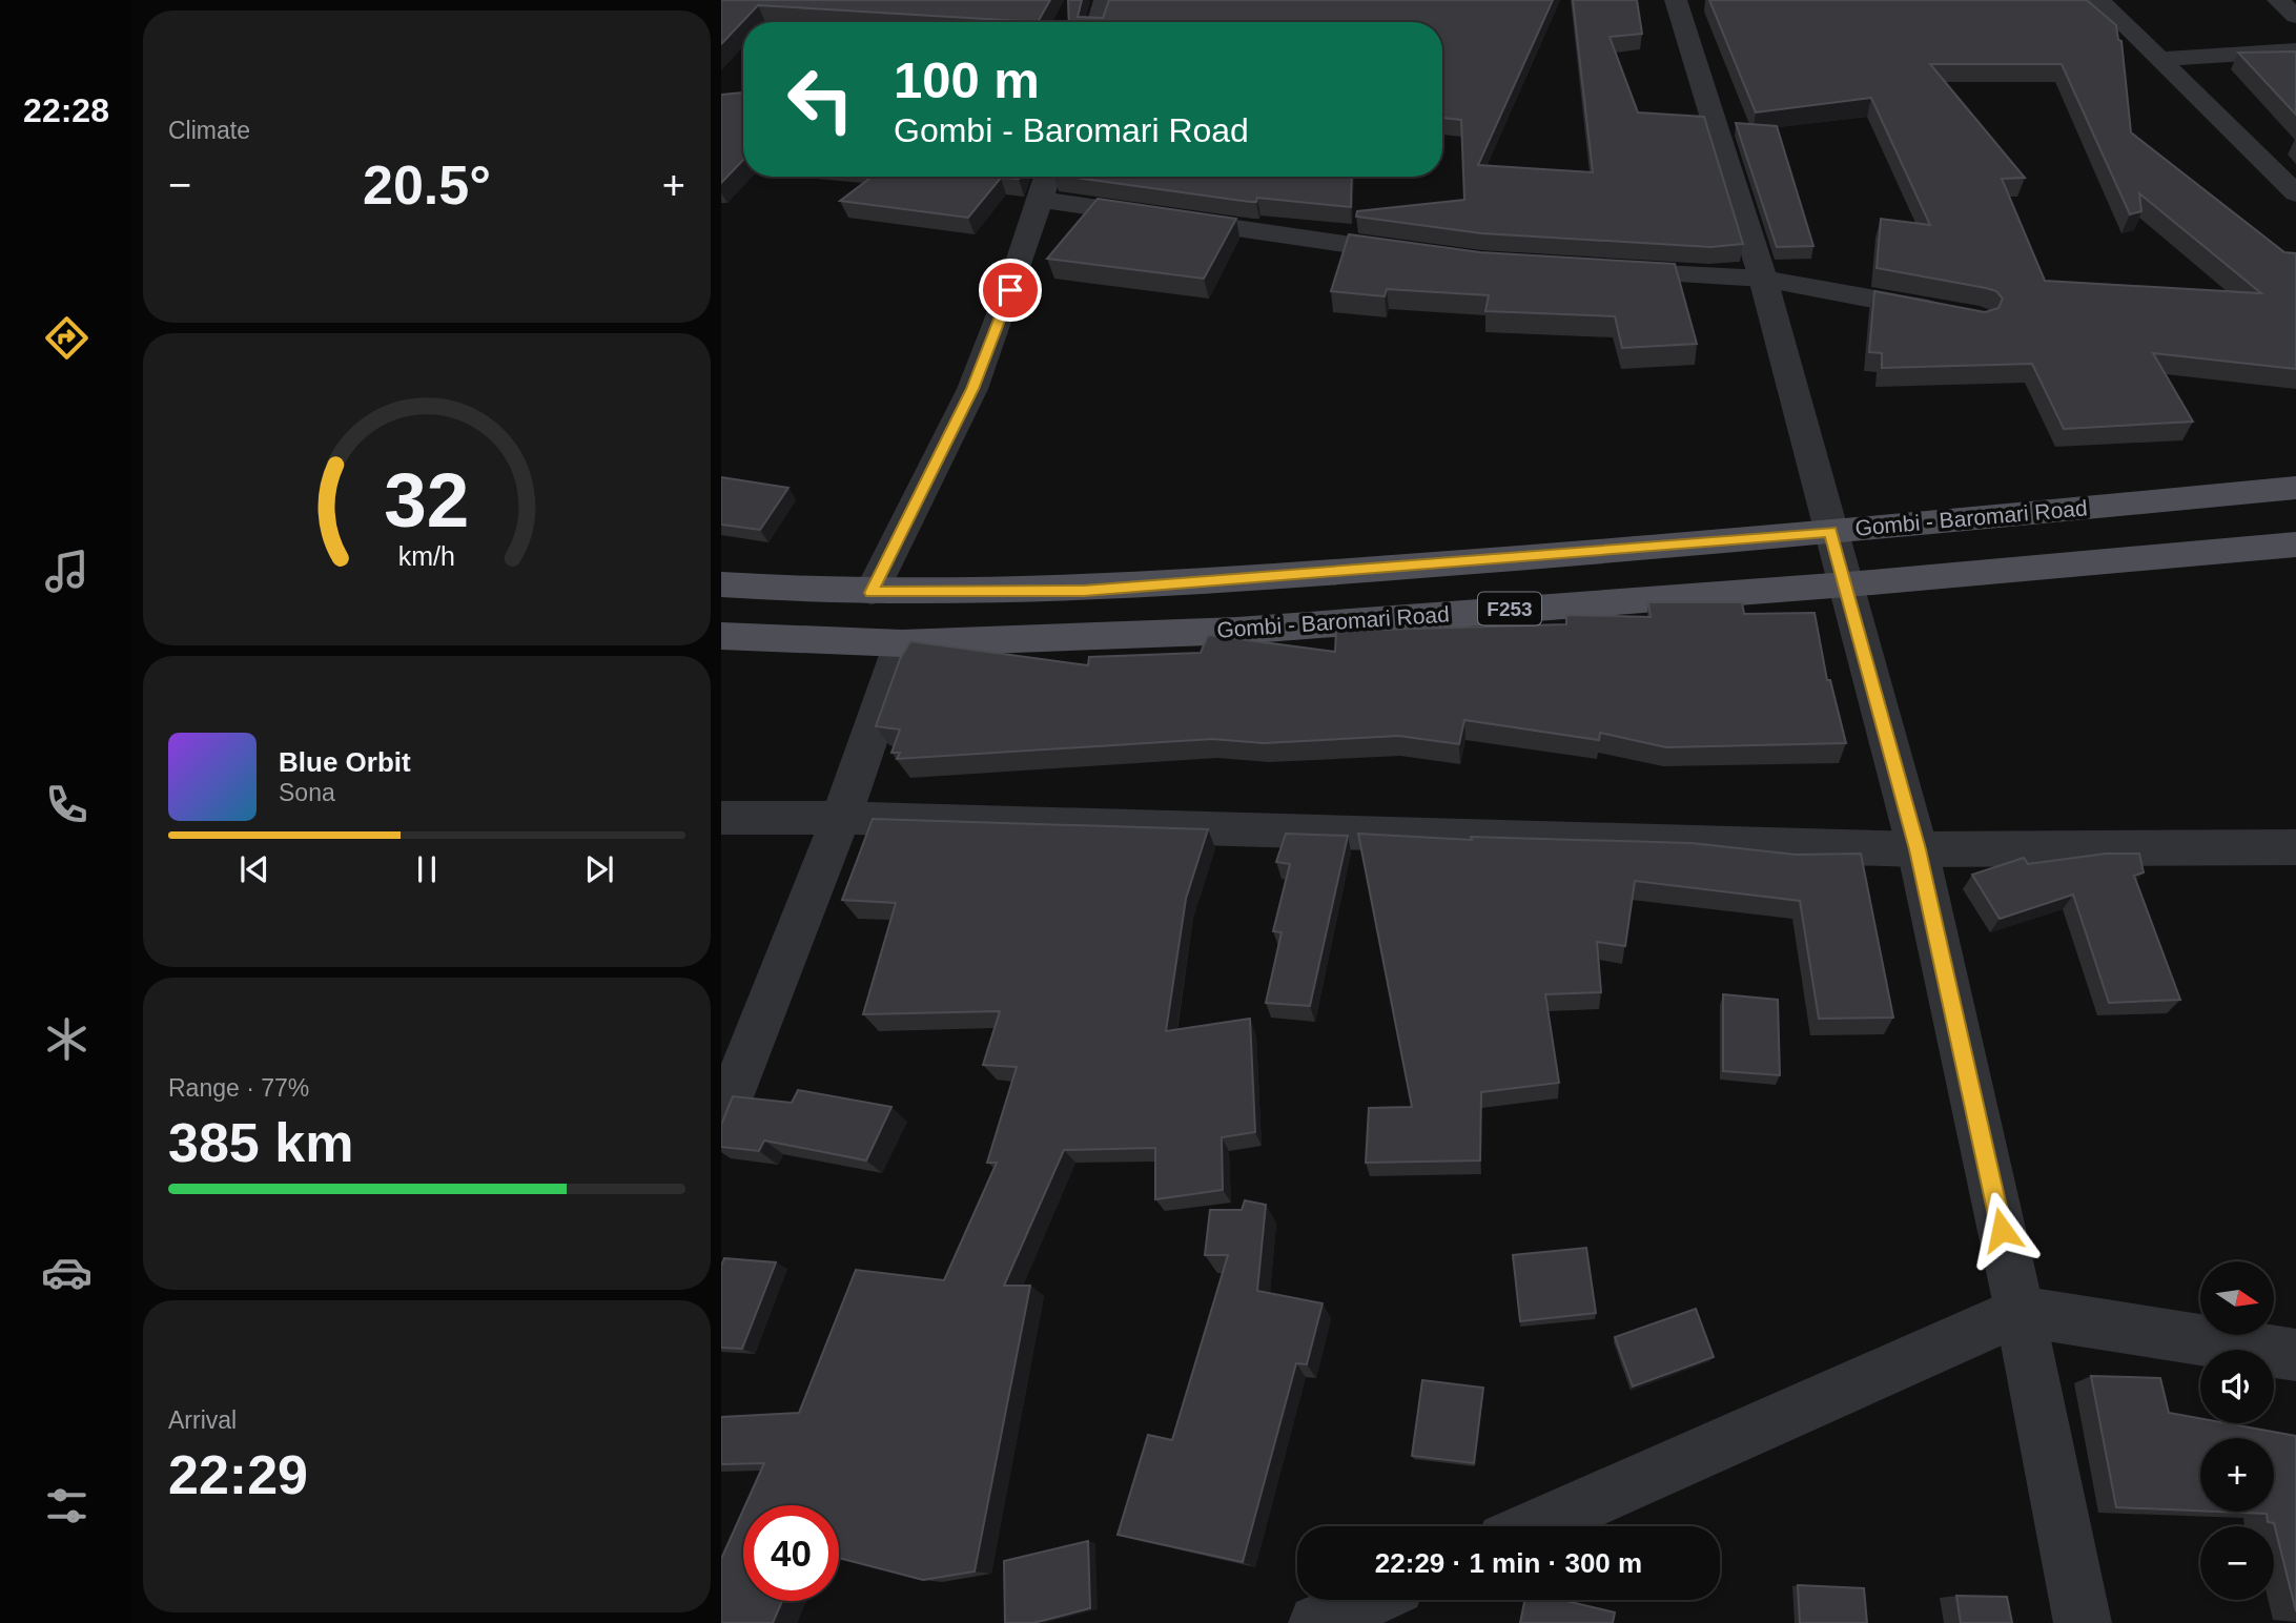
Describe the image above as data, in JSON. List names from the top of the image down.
{
  "streets": {
    "main road": ["Gombi - Baromari Road", "F253"]
  },
  "north": "right",
  "page": {
    "tabs": "22:28",
    "tile": [
      "Climate",
      ["Range · 77%", "385 km"],
      ["Arrival", "22:29"]
    ],
    "turn": ["100 m", "Gombi - Baromari Road"],
    "heat": ["−", "20.5°", "+"],
    "song": ["Blue Orbit", "Sona"],
    "map_buttons": ["+", "−"],
    "limit": "40",
    "trip": "22:29 · 1 min · 300 m",
    "gauge": ["32", "km/h"]
  }
}
